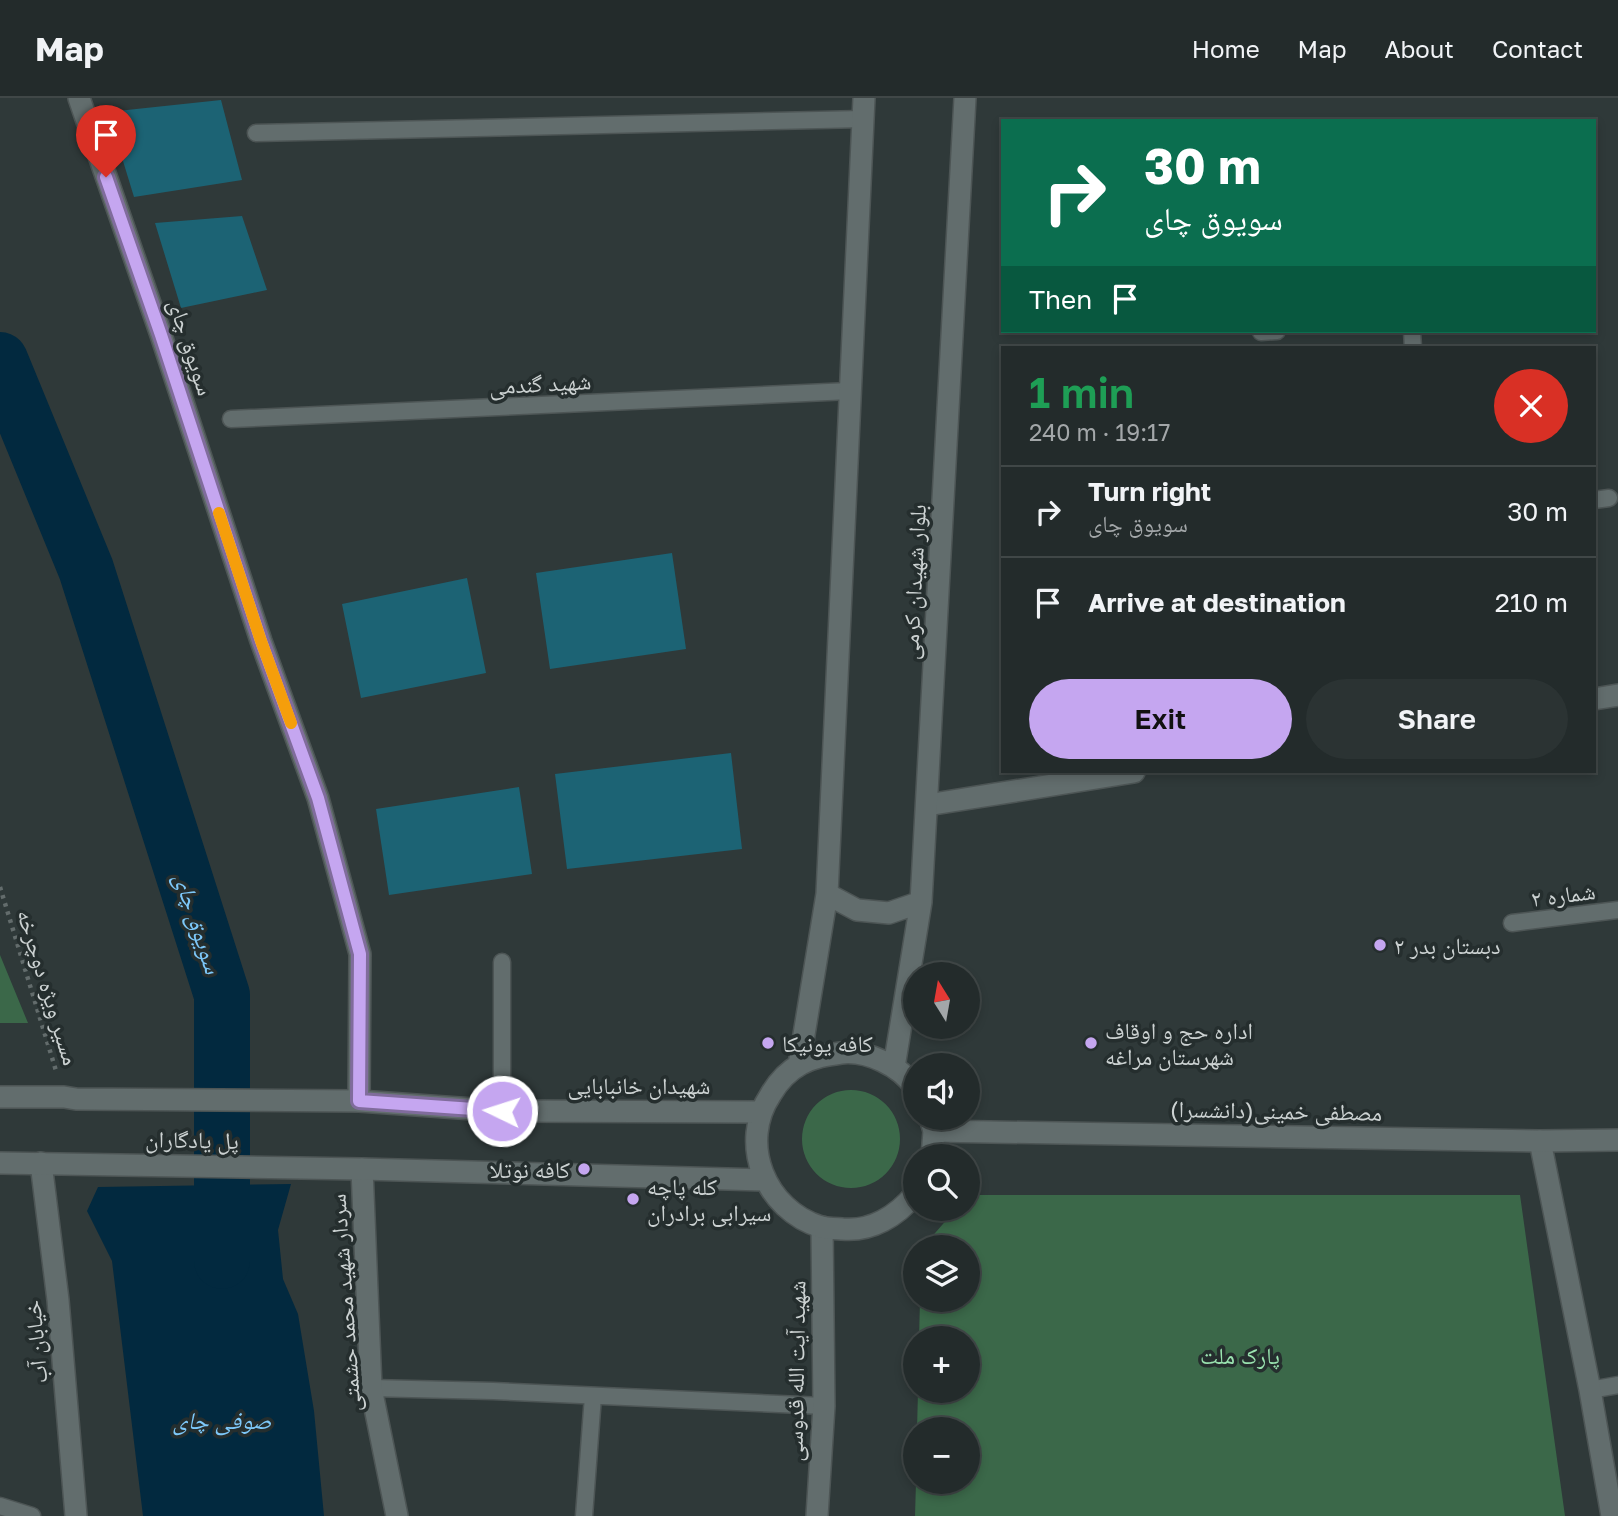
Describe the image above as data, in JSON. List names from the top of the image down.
{
  "streets": {
    "main road": [
      "سویوق چای",
      "بلوار شهیدان کرمی",
      "شهیدان خانبابایی",
      "(دانشسرا)مصطفی خمینی",
      "پل یادگاران",
      "سردار شهید محمد حشمتی",
      "خیابان آب",
      "شهید آیت الله قدوسی"
    ],
    "lane": ["شهید گندمی", "شماره ۲"],
    "path": ["مسیر ویژه دوچرخه"]
  },
  "crossings": [
    ["سویوق چای", "شهیدان خانبابایی"],
    ["مسیر ویژه دوچرخه", "پل یادگاران"],
    ["شهیدان خانبابایی", "پل یادگاران"],
    ["پل یادگاران", "سردار شهید محمد حشمتی"],
    ["پل یادگاران", "خیابان آب"]
  ],
  "water": ["سویوق چای", "صوفی چای"],
  "parks": ["پارک ملت"],
  "places": [
    "دبستان بدر ۲",
    "کافه یونیکا",
    "اداره حج و اوقاف شهرستان مراغه",
    "کافه نوتلا",
    "کله پاچه سیرابی برادران"
  ],
  "north": "top",
  "page": {
    "header": "Map",
    "nav": [
      "Home",
      "Map",
      "About",
      "Contact"
    ],
    "turn": ["30 m", "سویوق چای"],
    "then": "Then",
    "heading": ["1 min", "240 m · 19:17"],
    "list": [
      {
        "name": "Turn right",
        "note": "سویوق چای",
        "value": "30 m"
      },
      {
        "name": "Arrive at destination",
        "value": "210 m"
      }
    ],
    "buttons": ["Exit", "Share"],
    "map_buttons": ["+", "−"]
  }
}
